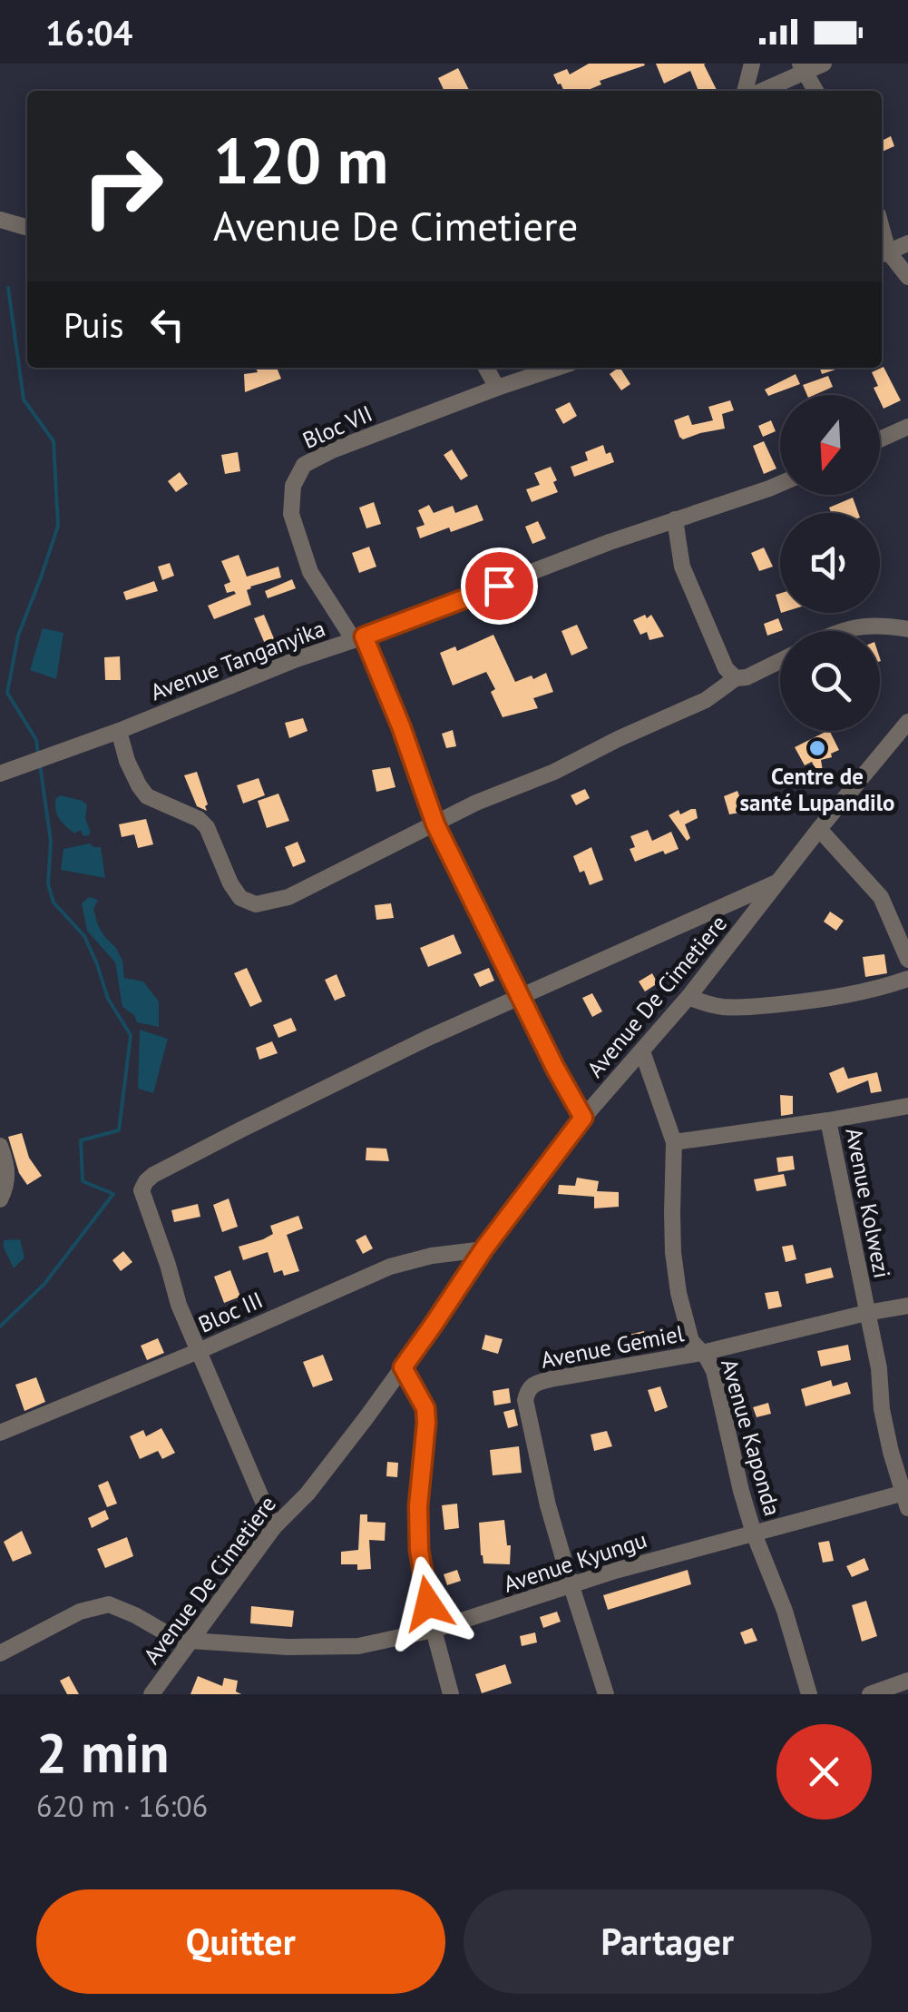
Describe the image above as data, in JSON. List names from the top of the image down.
{
  "streets": {
    "street": [
      "Bloc VII",
      "Avenue Tanganyika",
      "Avenue De Cimetiere",
      "Avenue Kolwezi",
      "Bloc III",
      "Avenue Gemiel",
      "Avenue Kaponda",
      "Avenue Kyungu"
    ]
  },
  "crossings": [
    ["Bloc VII", "Avenue Tanganyika"],
    ["Avenue De Cimetiere", "Bloc III"],
    ["Avenue De Cimetiere", "Avenue Kyungu"],
    ["Avenue Kolwezi", "Avenue Gemiel"],
    ["Avenue Kolwezi", "Avenue Kyungu"],
    ["Avenue Gemiel", "Avenue Kaponda"],
    ["Avenue Gemiel", "Avenue Kyungu"],
    ["Avenue Kaponda", "Avenue Kyungu"]
  ],
  "places": ["Centre de santé Lupandilo"],
  "north": "bottom",
  "page": {
    "status": "16:04",
    "turn": ["120 m", "Avenue De Cimetiere"],
    "then": "Puis",
    "heading": ["2 min", "620 m · 16:06"],
    "buttons": ["Quitter", "Partager"]
  }
}
